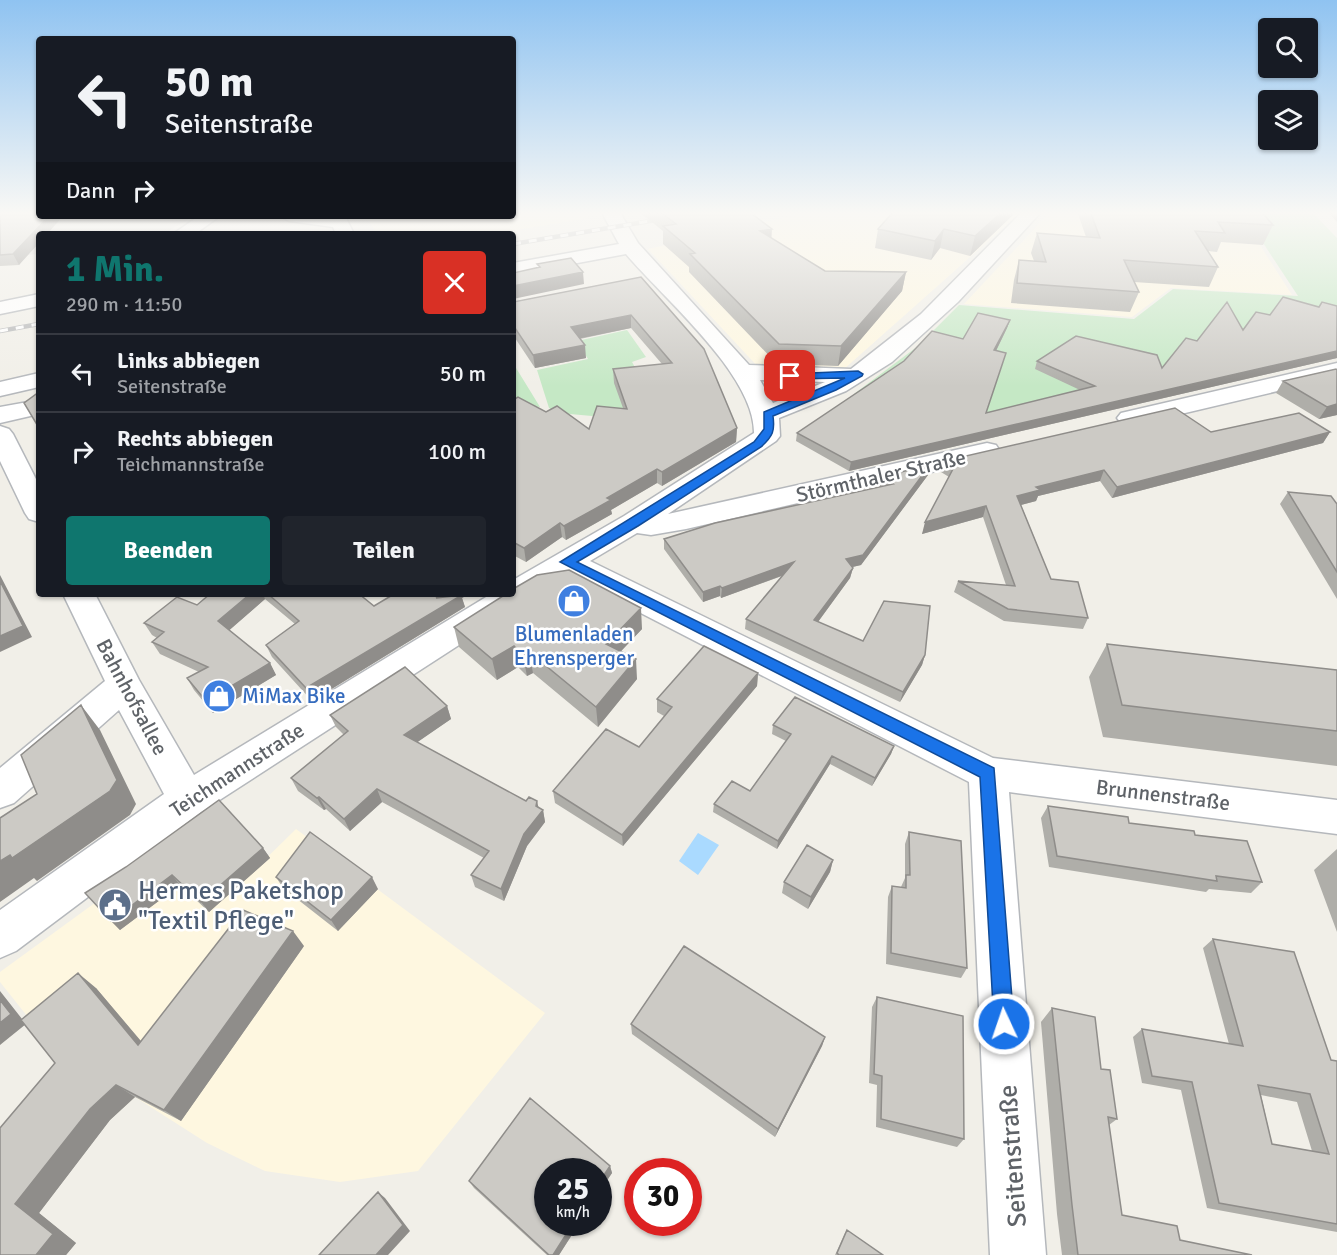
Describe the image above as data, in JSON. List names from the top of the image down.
{
  "streets": {
    "street": [
      "Störmthaler Straße",
      "Bahnhofsallee",
      "Teichmannstraße",
      "Brunnenstraße",
      "Seitenstraße"
    ]
  },
  "crossings": [
    ["Störmthaler Straße", "Teichmannstraße"],
    ["Bahnhofsallee", "Teichmannstraße"],
    ["Brunnenstraße", "Seitenstraße"]
  ],
  "places": {
    "shop": ["Blumenladen Ehrensperger", "MiMax Bike"],
    "public building": ["Hermes Paketshop \"Textil Pflege\""]
  },
  "page": {
    "turn": ["50 m", "Seitenstraße"],
    "then": "Dann",
    "heading": ["1 Min.", "290 m · 11:50"],
    "list": [
      {
        "name": "Links abbiegen",
        "note": "Seitenstraße",
        "value": "50 m"
      },
      {
        "name": "Rechts abbiegen",
        "note": "Teichmannstraße",
        "value": "100 m"
      }
    ],
    "buttons": ["Beenden", "Teilen"],
    "speed": "25 km/h",
    "limit": "30"
  }
}
